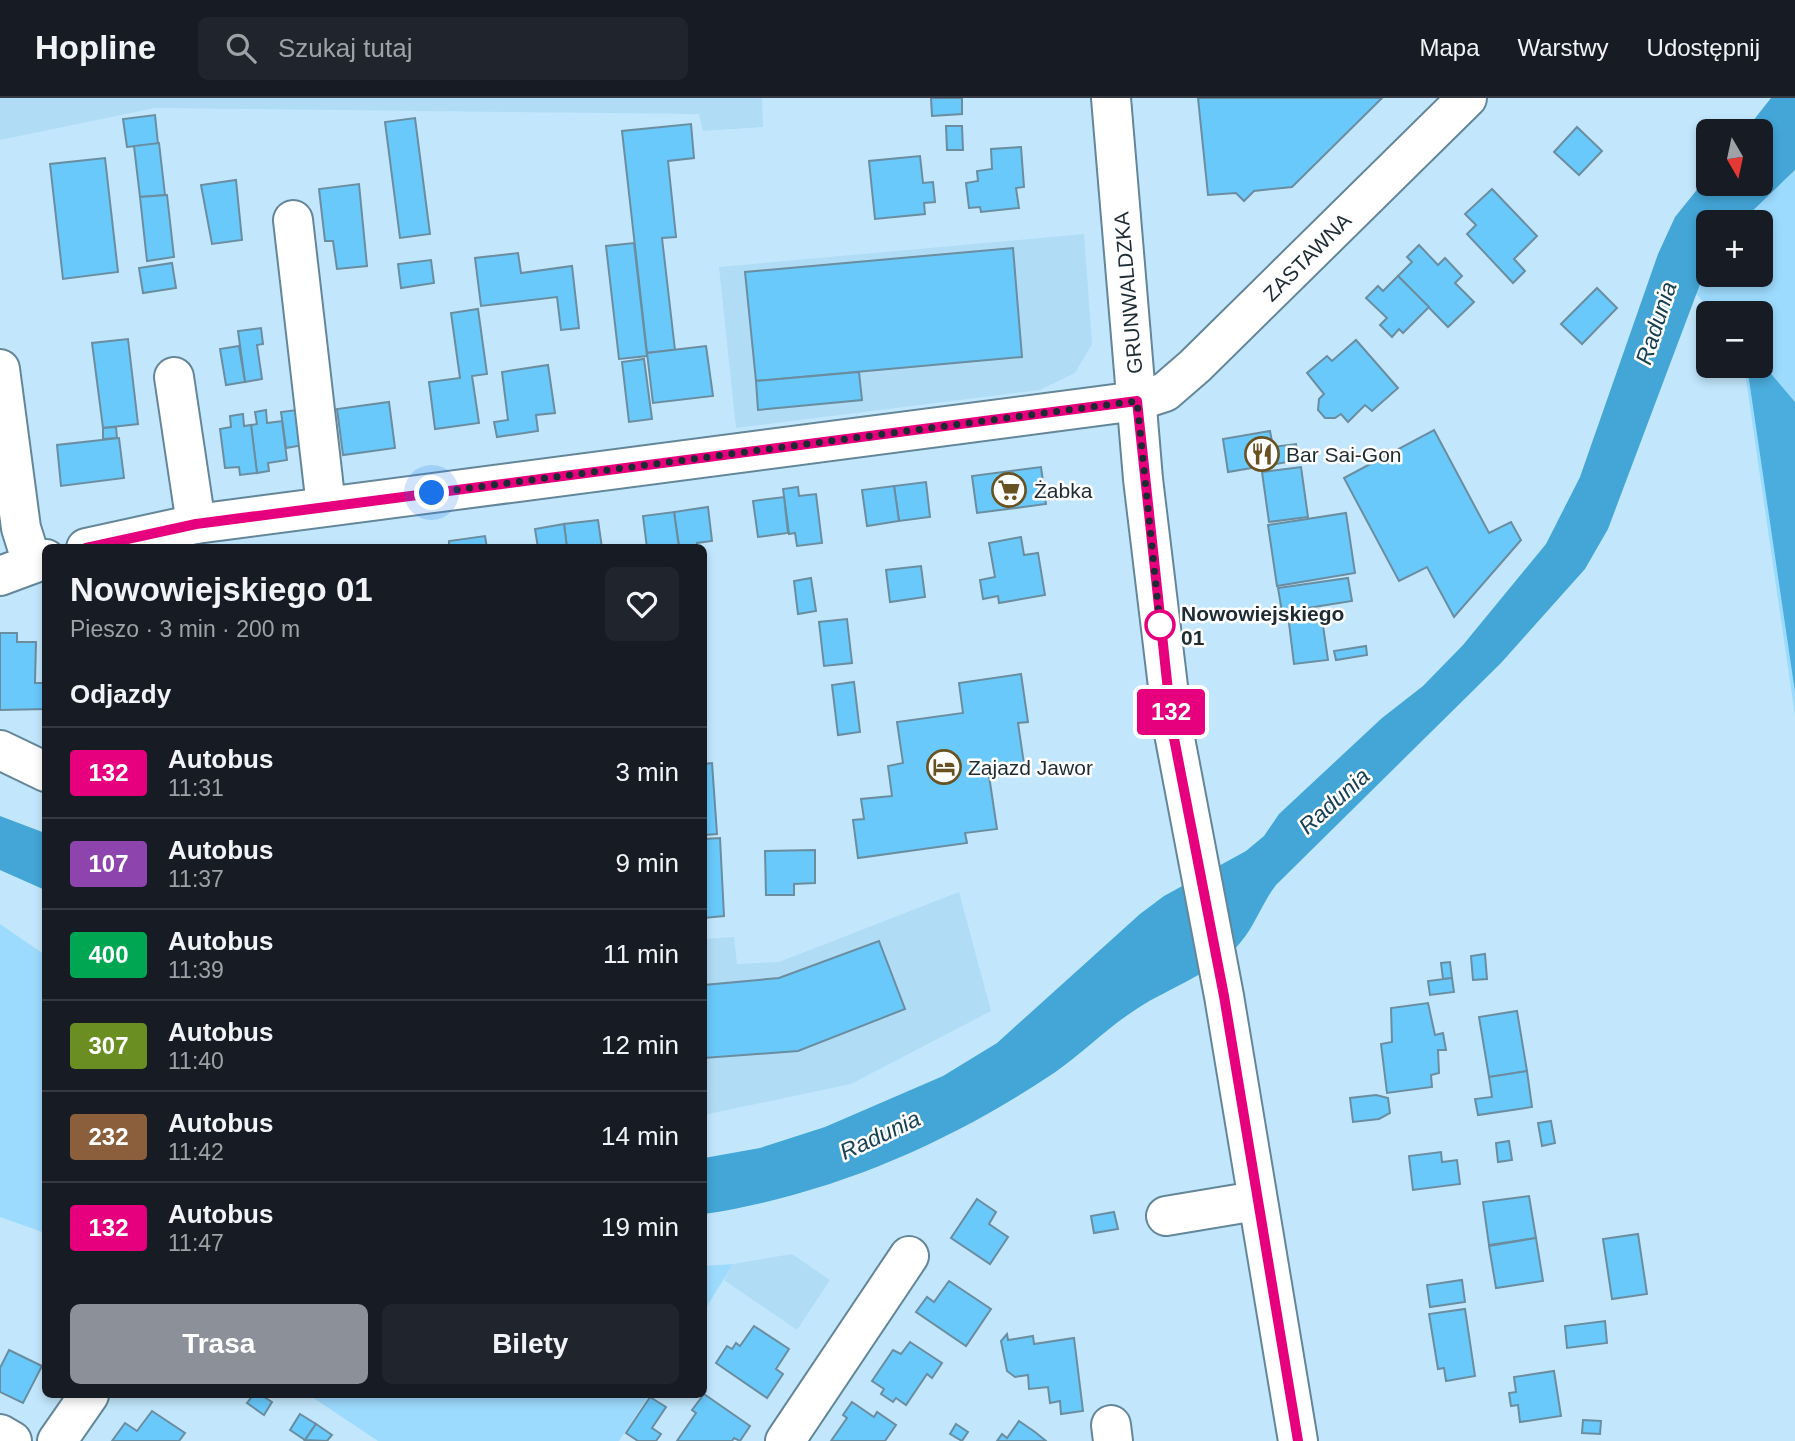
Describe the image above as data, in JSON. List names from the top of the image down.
{
  "streets": {
    "main road": ["ZASTAWNA", "GRUNWALDZKA"]
  },
  "crossings": [
    ["ZASTAWNA", "GRUNWALDZKA"]
  ],
  "water": ["Radunia"],
  "places": {
    "restaurant": ["Bar Sai-Gon"],
    "supermarket": ["Żabka"],
    "other": ["Nowowiejskiego 01"],
    "hotel": ["Zajazd Jawor"]
  },
  "lines": ["bus line 132"],
  "north": "bottom",
  "page": {
    "header": "Hopline",
    "search": "Szukaj tutaj",
    "nav": ["Mapa", "Warstwy", "Udostępnij"],
    "on_map": "132",
    "map_buttons": ["+", "−"],
    "heading": [
      ["Nowowiejskiego 01", "Pieszo · 3 min · 200 m"],
      "Odjazdy"
    ],
    "list": [
      {
        "mark": "132",
        "name": "Autobus",
        "note": "11:31",
        "value": "3 min"
      },
      {
        "mark": "107",
        "name": "Autobus",
        "note": "11:37",
        "value": "9 min"
      },
      {
        "mark": "400",
        "name": "Autobus",
        "note": "11:39",
        "value": "11 min"
      },
      {
        "mark": "307",
        "name": "Autobus",
        "note": "11:40",
        "value": "12 min"
      },
      {
        "mark": "232",
        "name": "Autobus",
        "note": "11:42",
        "value": "14 min"
      },
      {
        "mark": "132",
        "name": "Autobus",
        "note": "11:47",
        "value": "19 min"
      }
    ],
    "buttons": ["Trasa", "Bilety"]
  }
}
